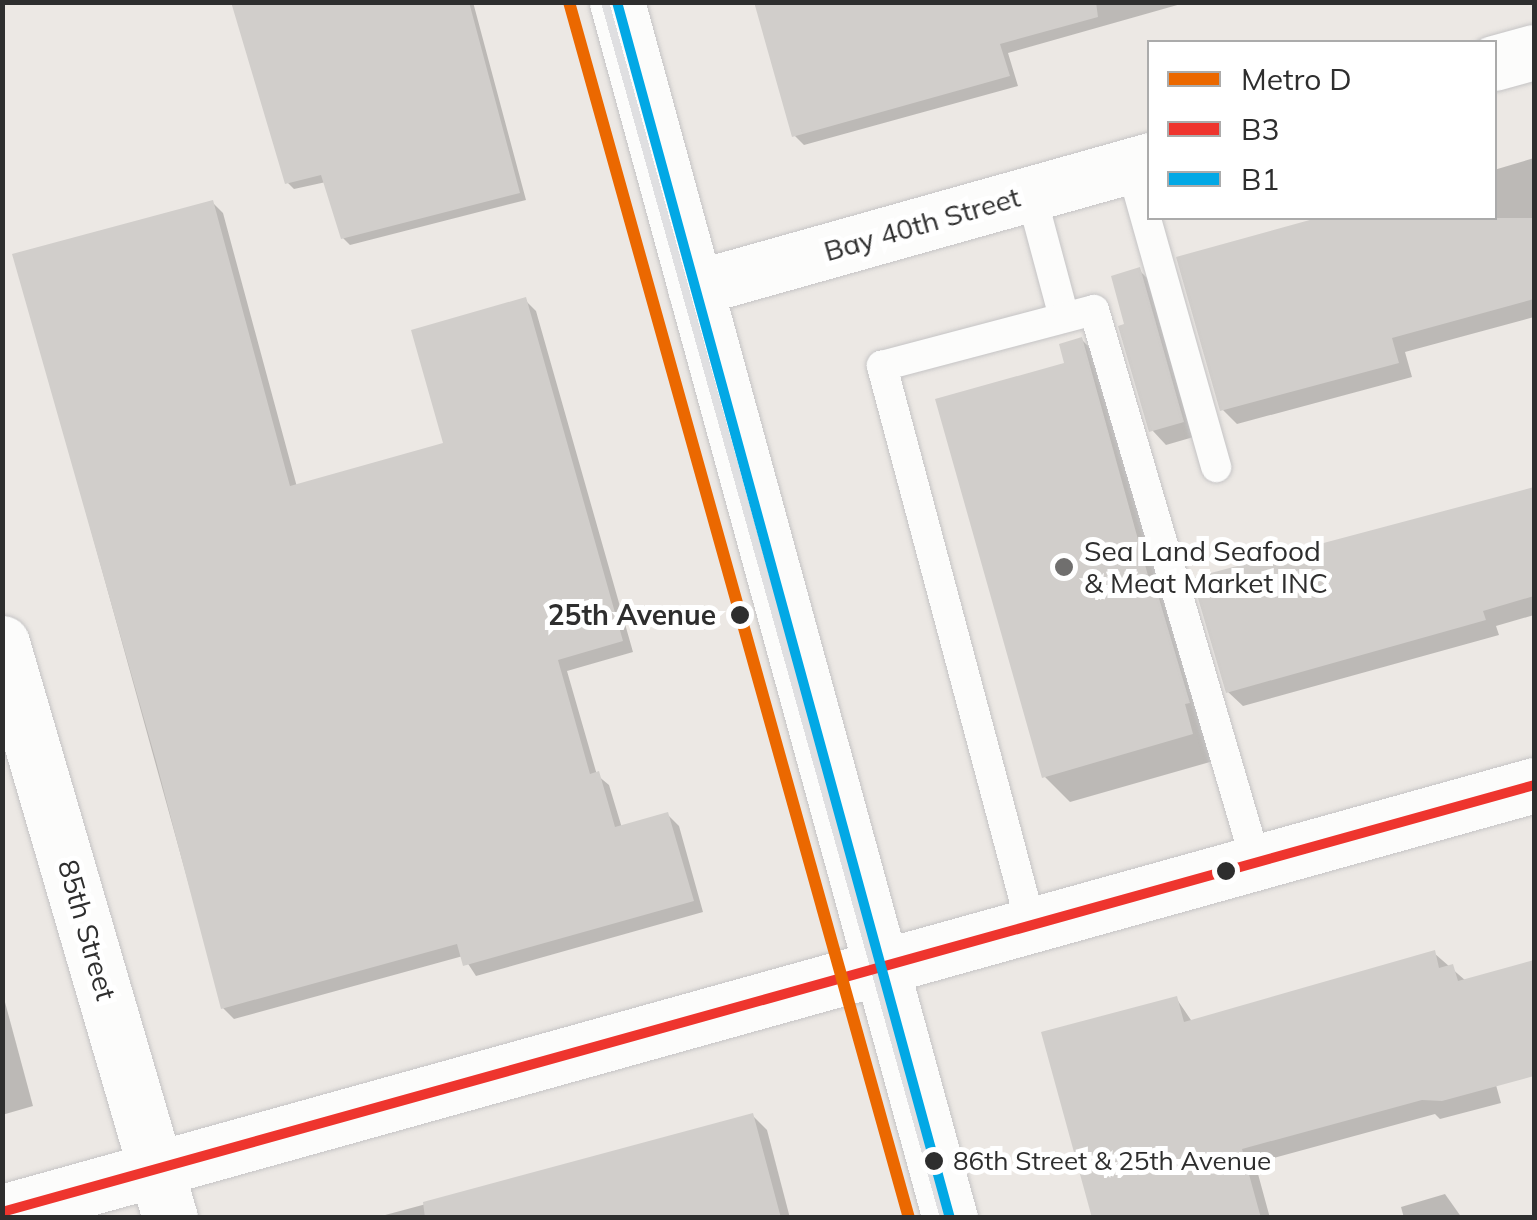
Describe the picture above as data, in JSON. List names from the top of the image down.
{
  "streets": {
    "street": ["Bay 40th Street", "85th Street"]
  },
  "places": ["Sea Land Seafood & Meat Market INC", "25th Avenue", "86th Street & 25th Avenue"],
  "lines": ["metro line D", "transit line B1", "transit line B3"],
  "legend": ["Metro D", "B3", "B1"]
}
